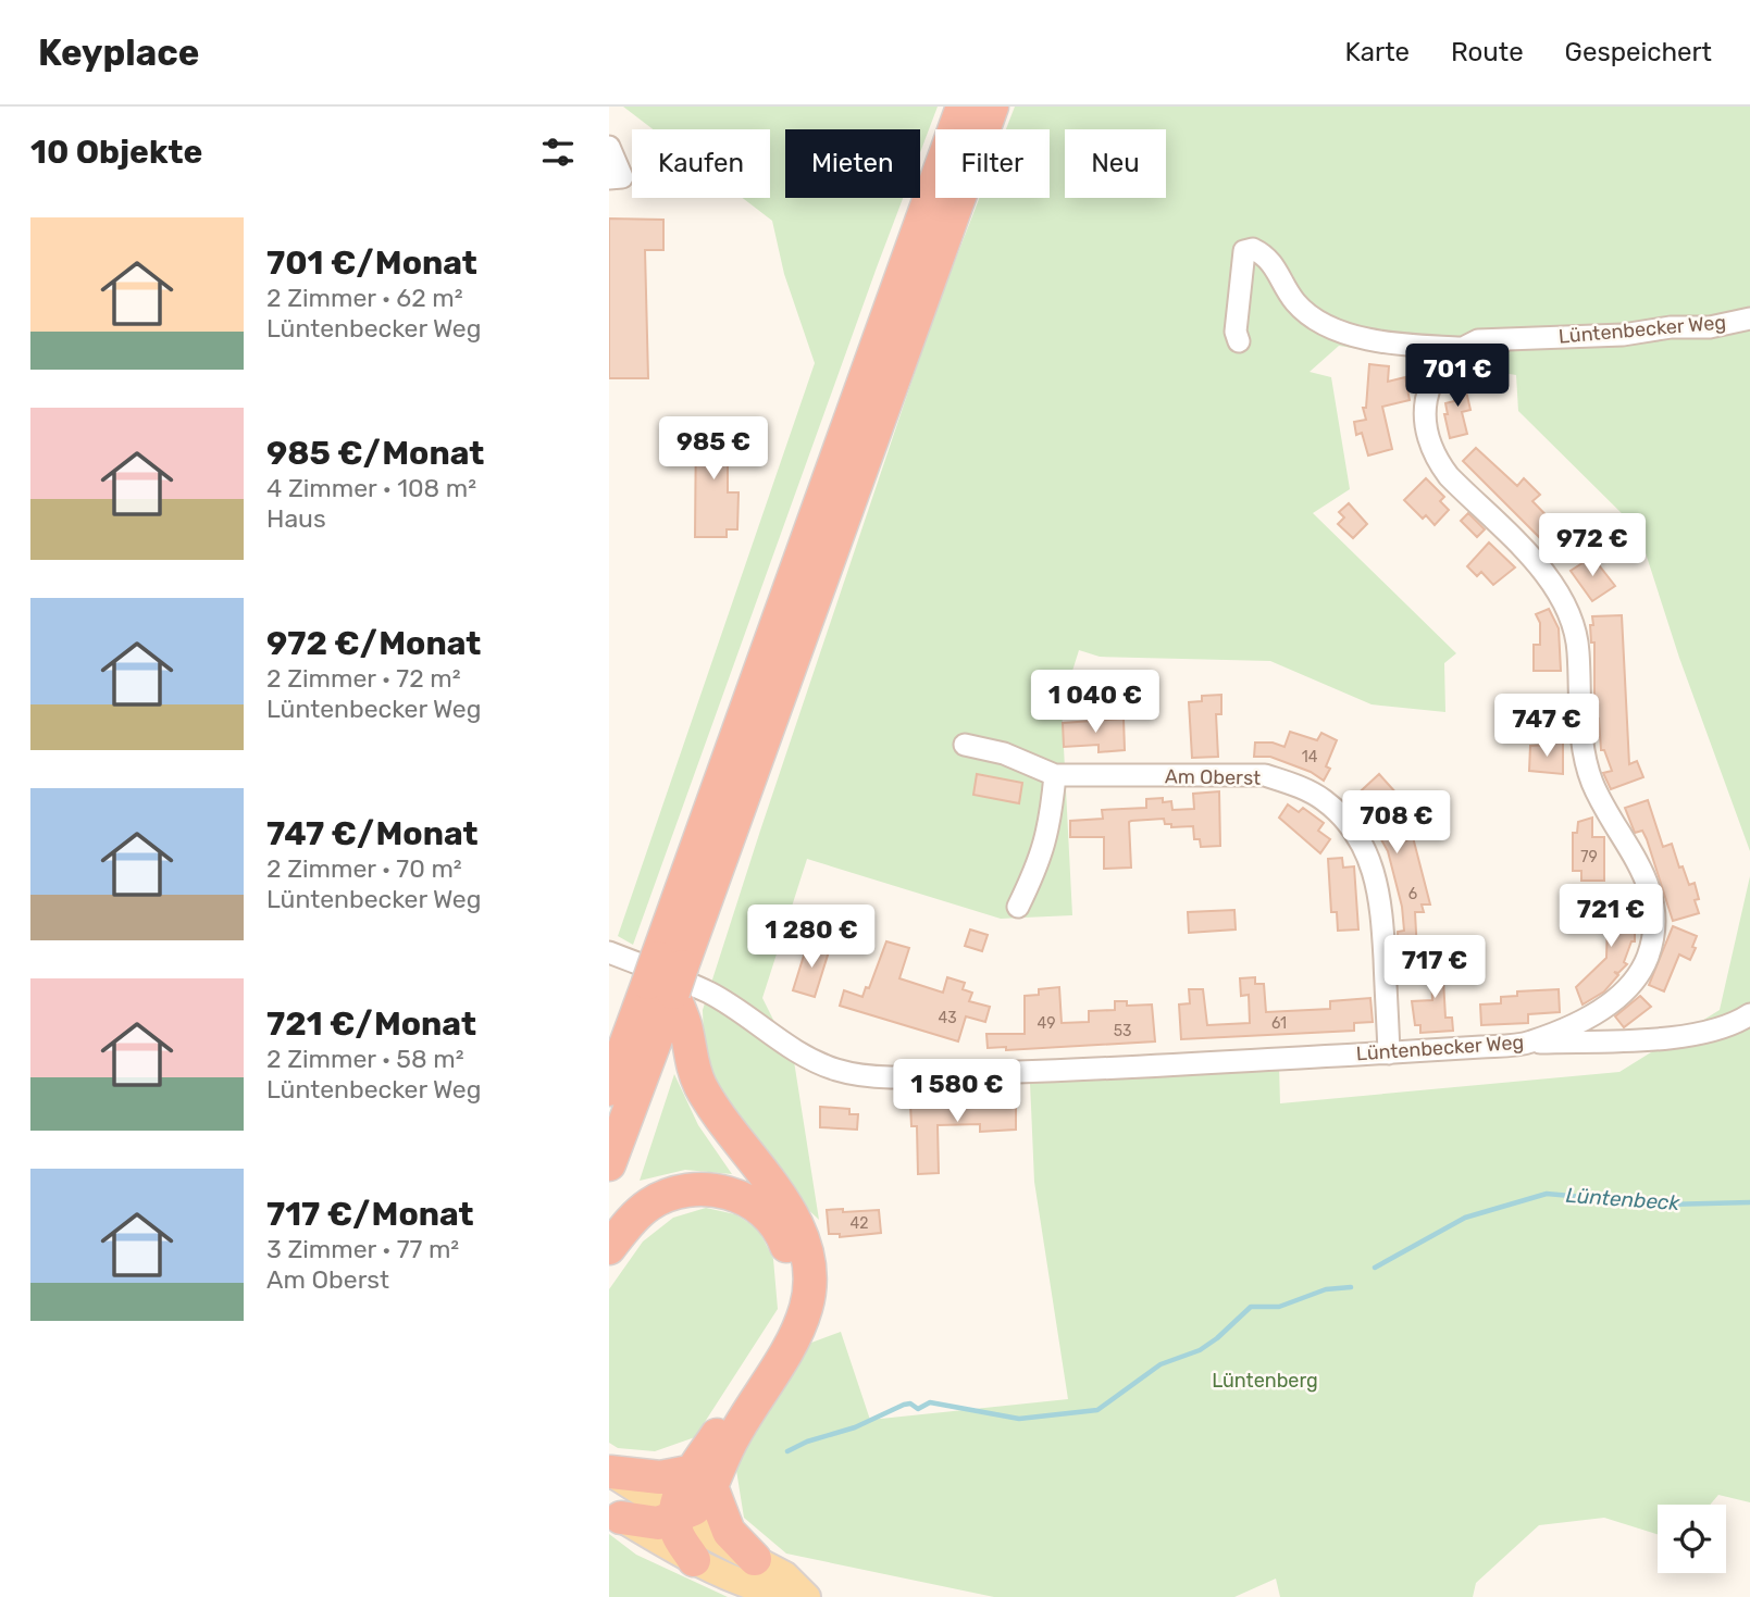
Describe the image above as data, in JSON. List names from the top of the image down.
{
  "streets": {
    "street": ["Lüntenbecker Weg", "Am Oberst"]
  },
  "crossings": [
    ["Lüntenbecker Weg", "Am Oberst"]
  ],
  "water": ["Lüntenbeck"],
  "parks": ["Lüntenberg"],
  "house_numbers": [
    "14",
    "79",
    "6",
    "43",
    "49",
    "61",
    "53",
    "42"
  ],
  "page": {
    "header": "Keyplace",
    "nav": ["Karte", "Route", "Gespeichert"],
    "heading": "10 Objekte",
    "chip": [
      "Kaufen",
      "Mieten",
      "Filter",
      "Neu"
    ],
    "list": [
      {
        "name": "701 €/Monat",
        "note": "2 Zimmer · 62 m² · Lüntenbecker Weg"
      },
      {
        "name": "985 €/Monat",
        "note": "4 Zimmer · 108 m² · Haus"
      },
      {
        "name": "972 €/Monat",
        "note": "2 Zimmer · 72 m² · Lüntenbecker Weg"
      },
      {
        "name": "747 €/Monat",
        "note": "2 Zimmer · 70 m² · Lüntenbecker Weg"
      },
      {
        "name": "721 €/Monat",
        "note": "2 Zimmer · 58 m² · Lüntenbecker Weg"
      },
      {
        "name": "717 €/Monat",
        "note": "3 Zimmer · 77 m² · Am Oberst"
      }
    ],
    "price": [
      "701 €",
      "985 €",
      "972 €",
      "1 040 €",
      "747 €",
      "708 €",
      "721 €",
      "1 280 €",
      "717 €",
      "1 580 €"
    ]
  }
}
